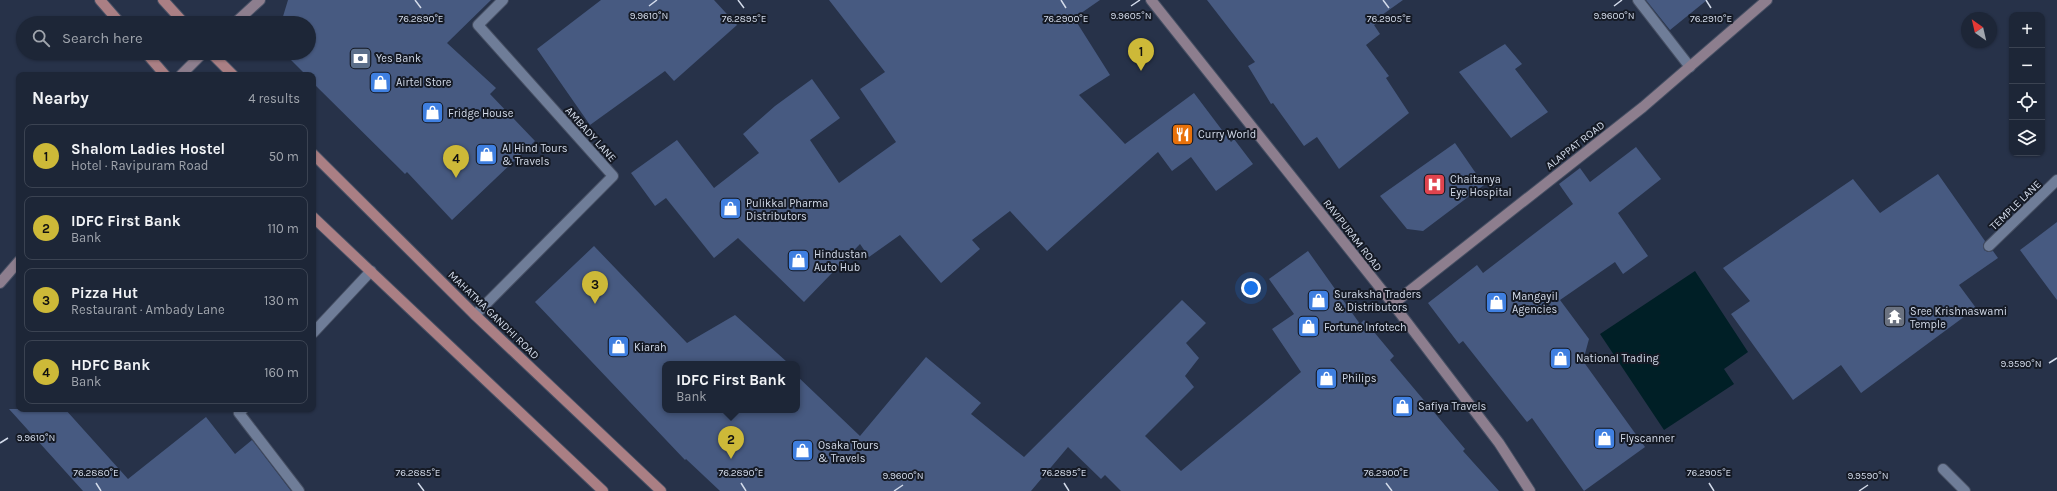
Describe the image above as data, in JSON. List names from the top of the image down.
{
  "streets": {
    "main road": ["ALAPPAT ROAD", "RAVIPURAM ROAD", "MAHATMA GANDHI ROAD"],
    "street": ["AMBADY LANE", "TEMPLE LANE"]
  },
  "crossings": [
    ["AMBADY LANE", "MAHATMA GANDHI ROAD"],
    ["ALAPPAT ROAD", "RAVIPURAM ROAD"]
  ],
  "places": {
    "bank": ["Yes Bank"],
    "shop": [
      "Airtel Store",
      "Fridge House",
      "Al Hind Tours & Travels",
      "Pulikkal Pharma Distributors",
      "Hindustan Auto Hub",
      "Suraksha Traders & Distributors",
      "Mangayil Agencies",
      "Fortune Infotech",
      "Kiarah",
      "National Trading",
      "Philips",
      "Safiya Travels",
      "Flyscanner",
      "Osaka Tours & Travels"
    ],
    "restaurant": ["Curry World"],
    "hospital": ["Chaitanya Eye Hospital"],
    "temple": ["Sree Krishnaswami Temple"]
  },
  "north": "top left",
  "page": {
    "map_buttons": ["+", "−"],
    "search": "Search here",
    "pins": [
      "1",
      "4",
      "3",
      "2"
    ],
    "heading": ["Nearby", "4 results"],
    "list": [
      {
        "mark": "1",
        "name": "Shalom Ladies Hostel",
        "note": "Hotel · Ravipuram Road",
        "value": "50 m"
      },
      {
        "mark": "2",
        "name": "IDFC First Bank",
        "note": "Bank",
        "value": "110 m"
      },
      {
        "mark": "3",
        "name": "Pizza Hut",
        "note": "Restaurant · Ambady Lane",
        "value": "130 m"
      },
      {
        "mark": "4",
        "name": "HDFC Bank",
        "note": "Bank",
        "value": "160 m"
      }
    ],
    "popup": ["IDFC First Bank", "Bank"]
  },
  "coordinates": [
    "9.9610°N",
    "9.9605°N",
    "9.9600°N",
    "76.2890°E",
    "76.2895°E",
    "76.2900°E",
    "76.2905°E",
    "76.2910°E",
    "9.9590°N",
    "76.2880°E",
    "76.2885°E"
  ]
}
